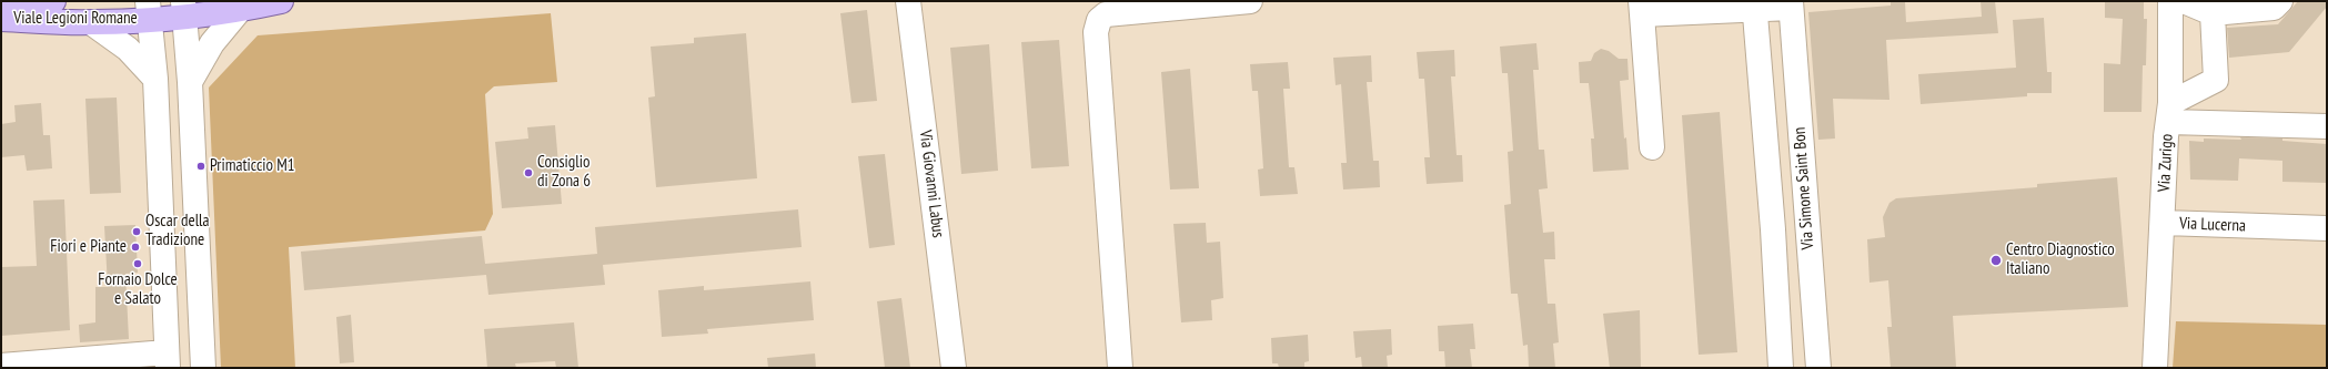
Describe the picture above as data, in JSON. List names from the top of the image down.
{
  "streets": {
    "main road": ["Viale Legioni Romane"],
    "street": [
      "Via Zurigo",
      "Via Giovanni Labus",
      "Via Simone Saint Bon",
      "Via Lucerna"
    ]
  },
  "crossings": [
    ["Via Zurigo", "Via Lucerna"]
  ],
  "places": [
    "Primaticcio M1",
    "Consiglio di Zona 6",
    "Oscar della Tradizione",
    "Fiori e Piante",
    "Centro Diagnostico Italiano",
    "Fornaio Dolce e Salato"
  ]
}
